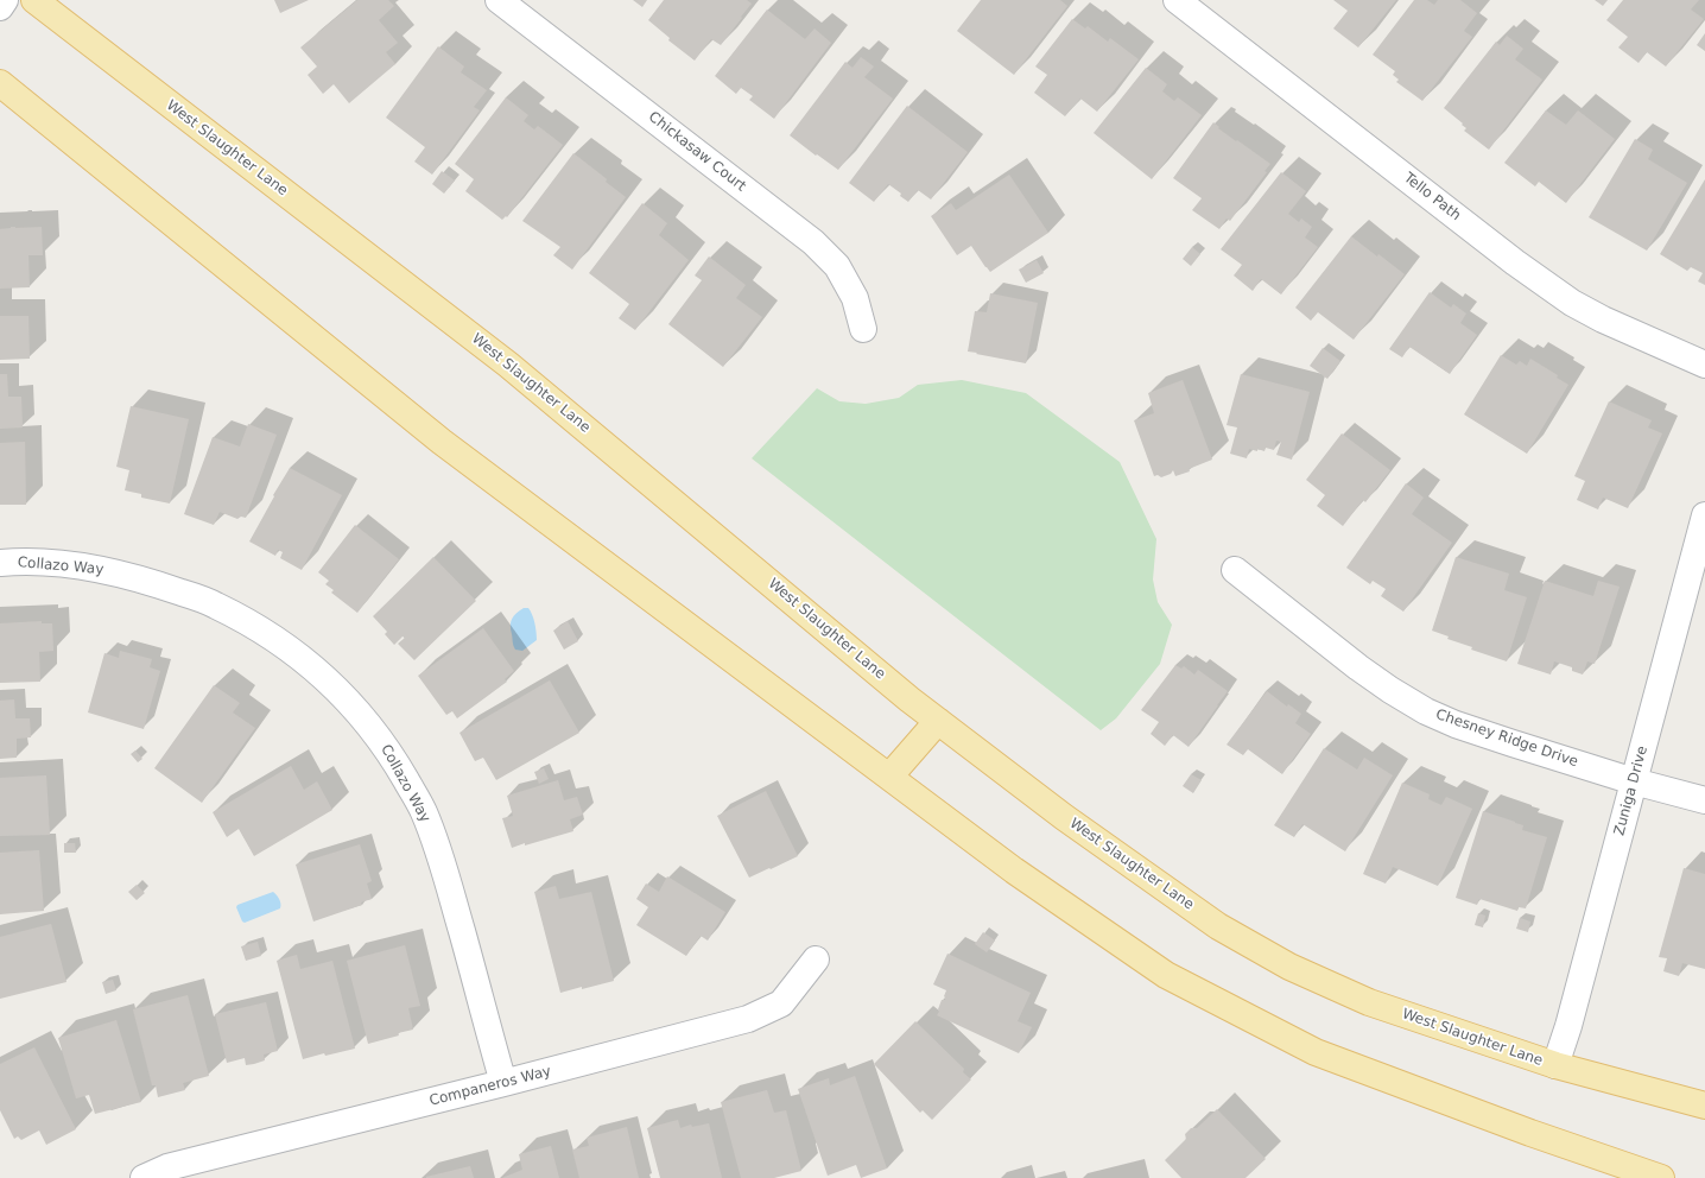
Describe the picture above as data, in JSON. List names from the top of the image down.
{
  "streets": {
    "main road": ["West Slaughter Lane"],
    "street": [
      "Chickasaw Court",
      "Tello Path",
      "Collazo Way",
      "Chesney Ridge Drive",
      "Zuniga Drive",
      "Companeros Way"
    ]
  },
  "crossings": [
    ["West Slaughter Lane", "Zuniga Drive"],
    ["Collazo Way", "Companeros Way"],
    ["Chesney Ridge Drive", "Zuniga Drive"]
  ]
}
